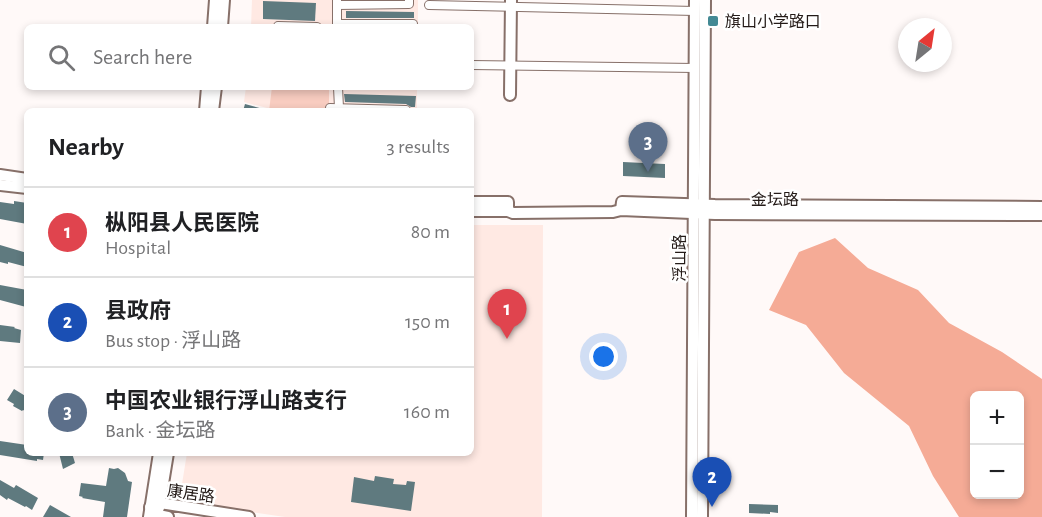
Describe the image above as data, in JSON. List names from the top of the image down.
{
  "streets": {
    "main road": ["金坛路", "浮山路", "康居路"]
  },
  "crossings": [
    ["金坛路", "浮山路"]
  ],
  "places": {
    "transit": ["旗山小学路口"]
  },
  "north": "top right",
  "page": {
    "search": "Search here",
    "heading": ["Nearby", "3 results"],
    "pins": ["3", "1", "2"],
    "list": [
      {
        "mark": "1",
        "name": "枞阳县人民医院",
        "note": "Hospital",
        "value": "80 m"
      },
      {
        "mark": "2",
        "name": "县政府",
        "note": "Bus stop · 浮山路",
        "value": "150 m"
      },
      {
        "mark": "3",
        "name": "中国农业银行浮山路支行",
        "note": "Bank · 金坛路",
        "value": "160 m"
      }
    ],
    "map_buttons": ["+", "−"]
  }
}
